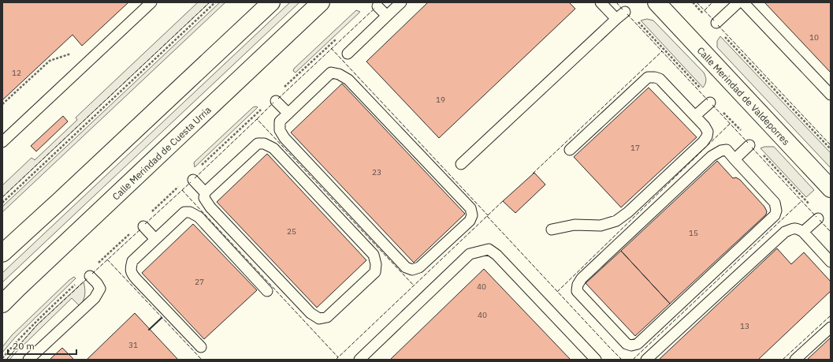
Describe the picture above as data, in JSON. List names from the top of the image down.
{
  "streets": {
    "street": ["Calle Merindad de Valdeporres", "Calle Merindad de Cuesta Urria"]
  },
  "house_numbers": [
    "10",
    "12",
    "19",
    "17",
    "23",
    "25",
    "15",
    "27",
    "40",
    "40",
    "13",
    "31"
  ],
  "scale_bar": "20 m"
}
